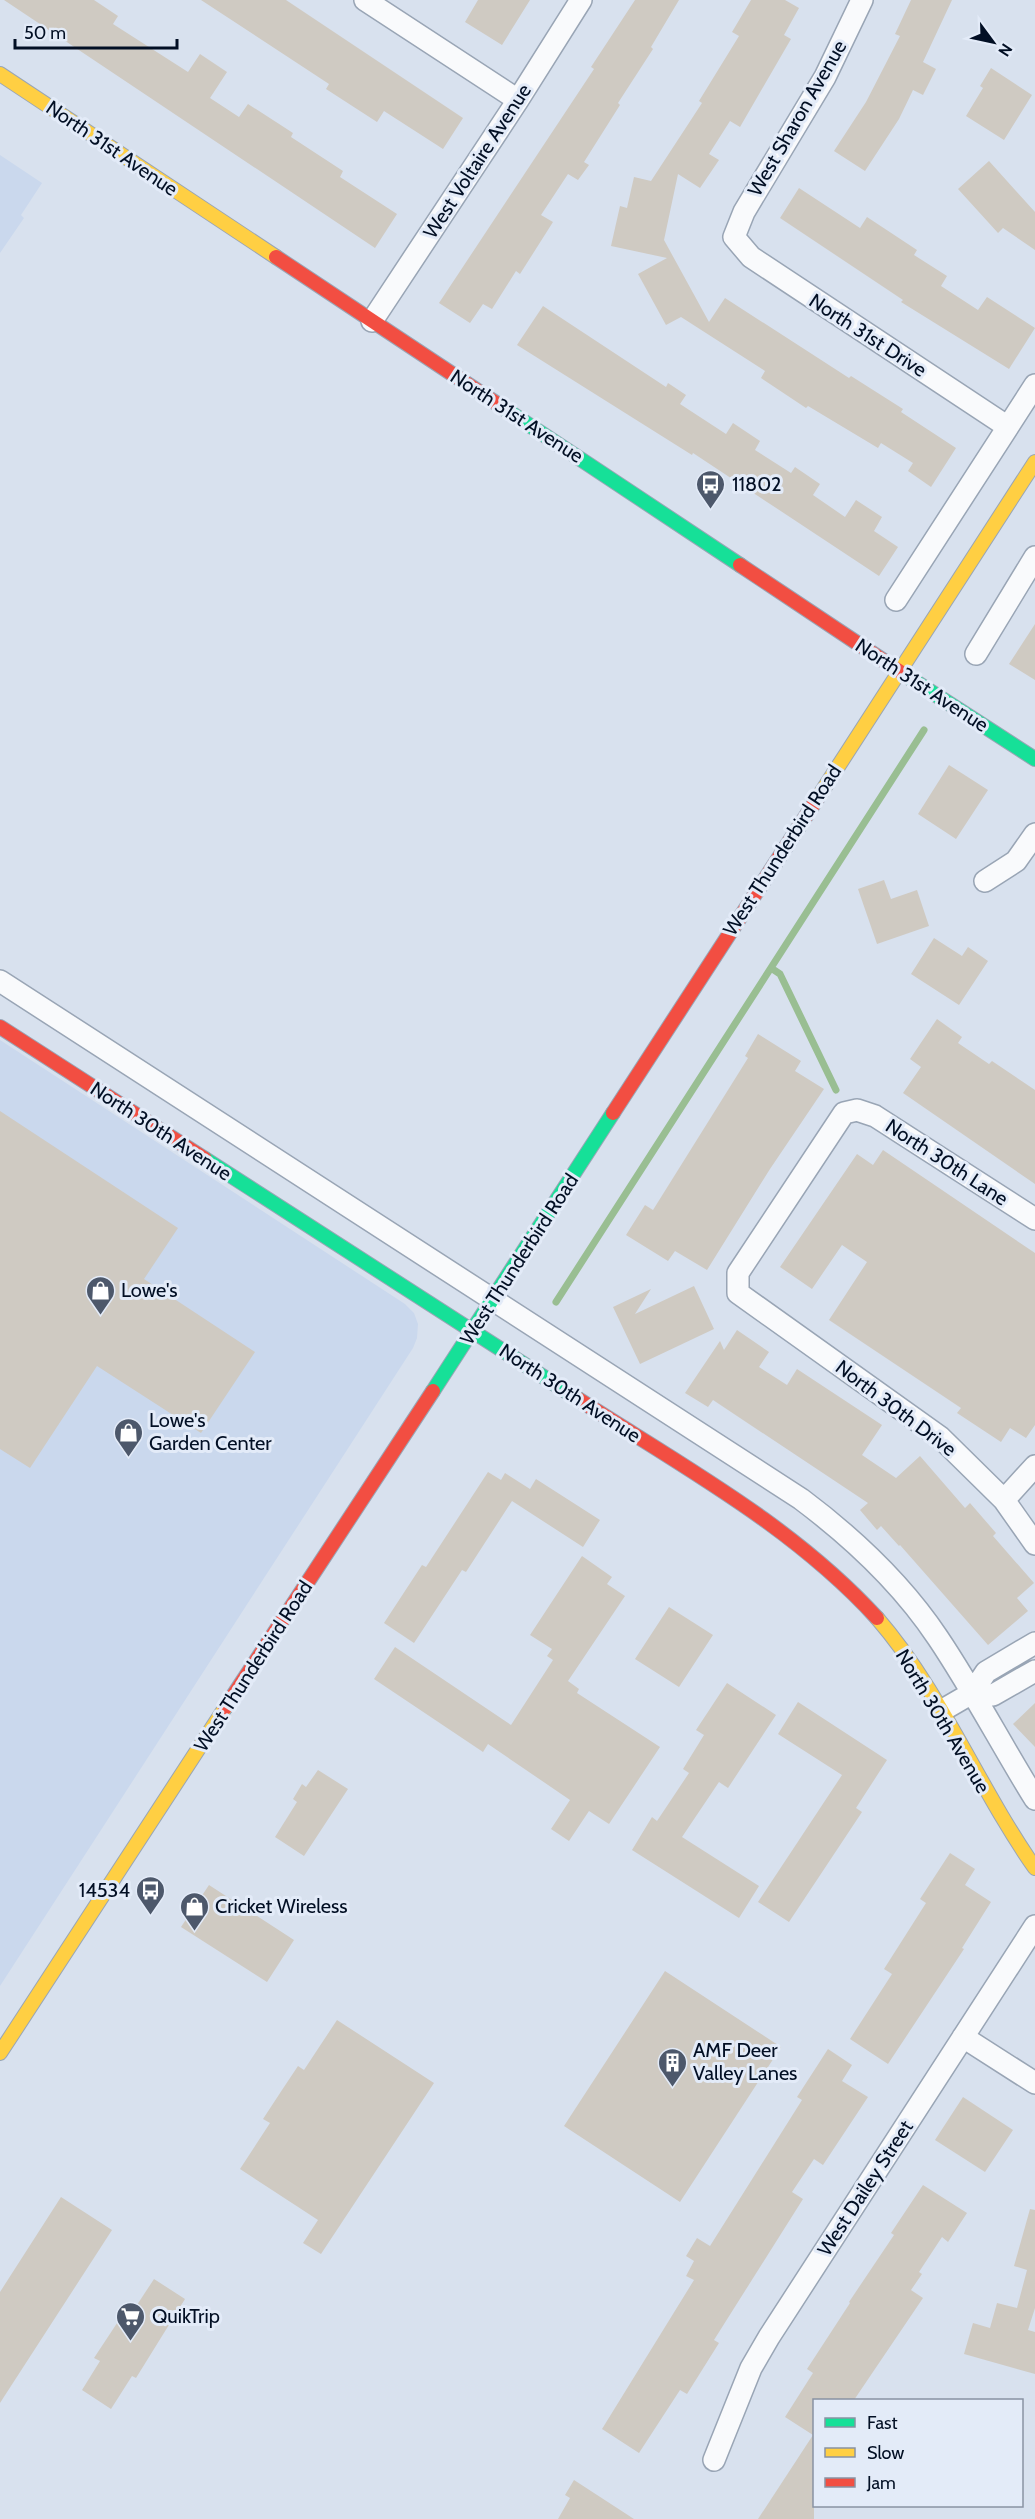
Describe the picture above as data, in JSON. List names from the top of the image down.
{
  "streets": {
    "street": [
      "West Sharon Avenue",
      "North 31st Avenue",
      "West Voltaire Avenue",
      "North 31st Drive",
      "West Thunderbird Road",
      "North 30th Avenue",
      "North 30th Lane",
      "North 30th Drive",
      "West Dailey Street"
    ]
  },
  "crossings": [
    ["West Sharon Avenue", "North 31st Drive"],
    ["North 31st Avenue", "West Voltaire Avenue"],
    ["North 31st Avenue", "West Thunderbird Road"],
    ["West Thunderbird Road", "North 30th Avenue"],
    ["North 30th Lane", "North 30th Drive"]
  ],
  "places": {
    "bus stop": ["11802", "14534"],
    "shop": ["Lowe's", "Lowe's Garden Center", "Cricket Wireless"],
    "building": ["AMF Deer Valley Lanes"],
    "supermarket": ["QuikTrip"]
  },
  "legend": ["Fast", "Slow", "Jam"],
  "scale_bar": "50 m",
  "north": "bottom right"
}
